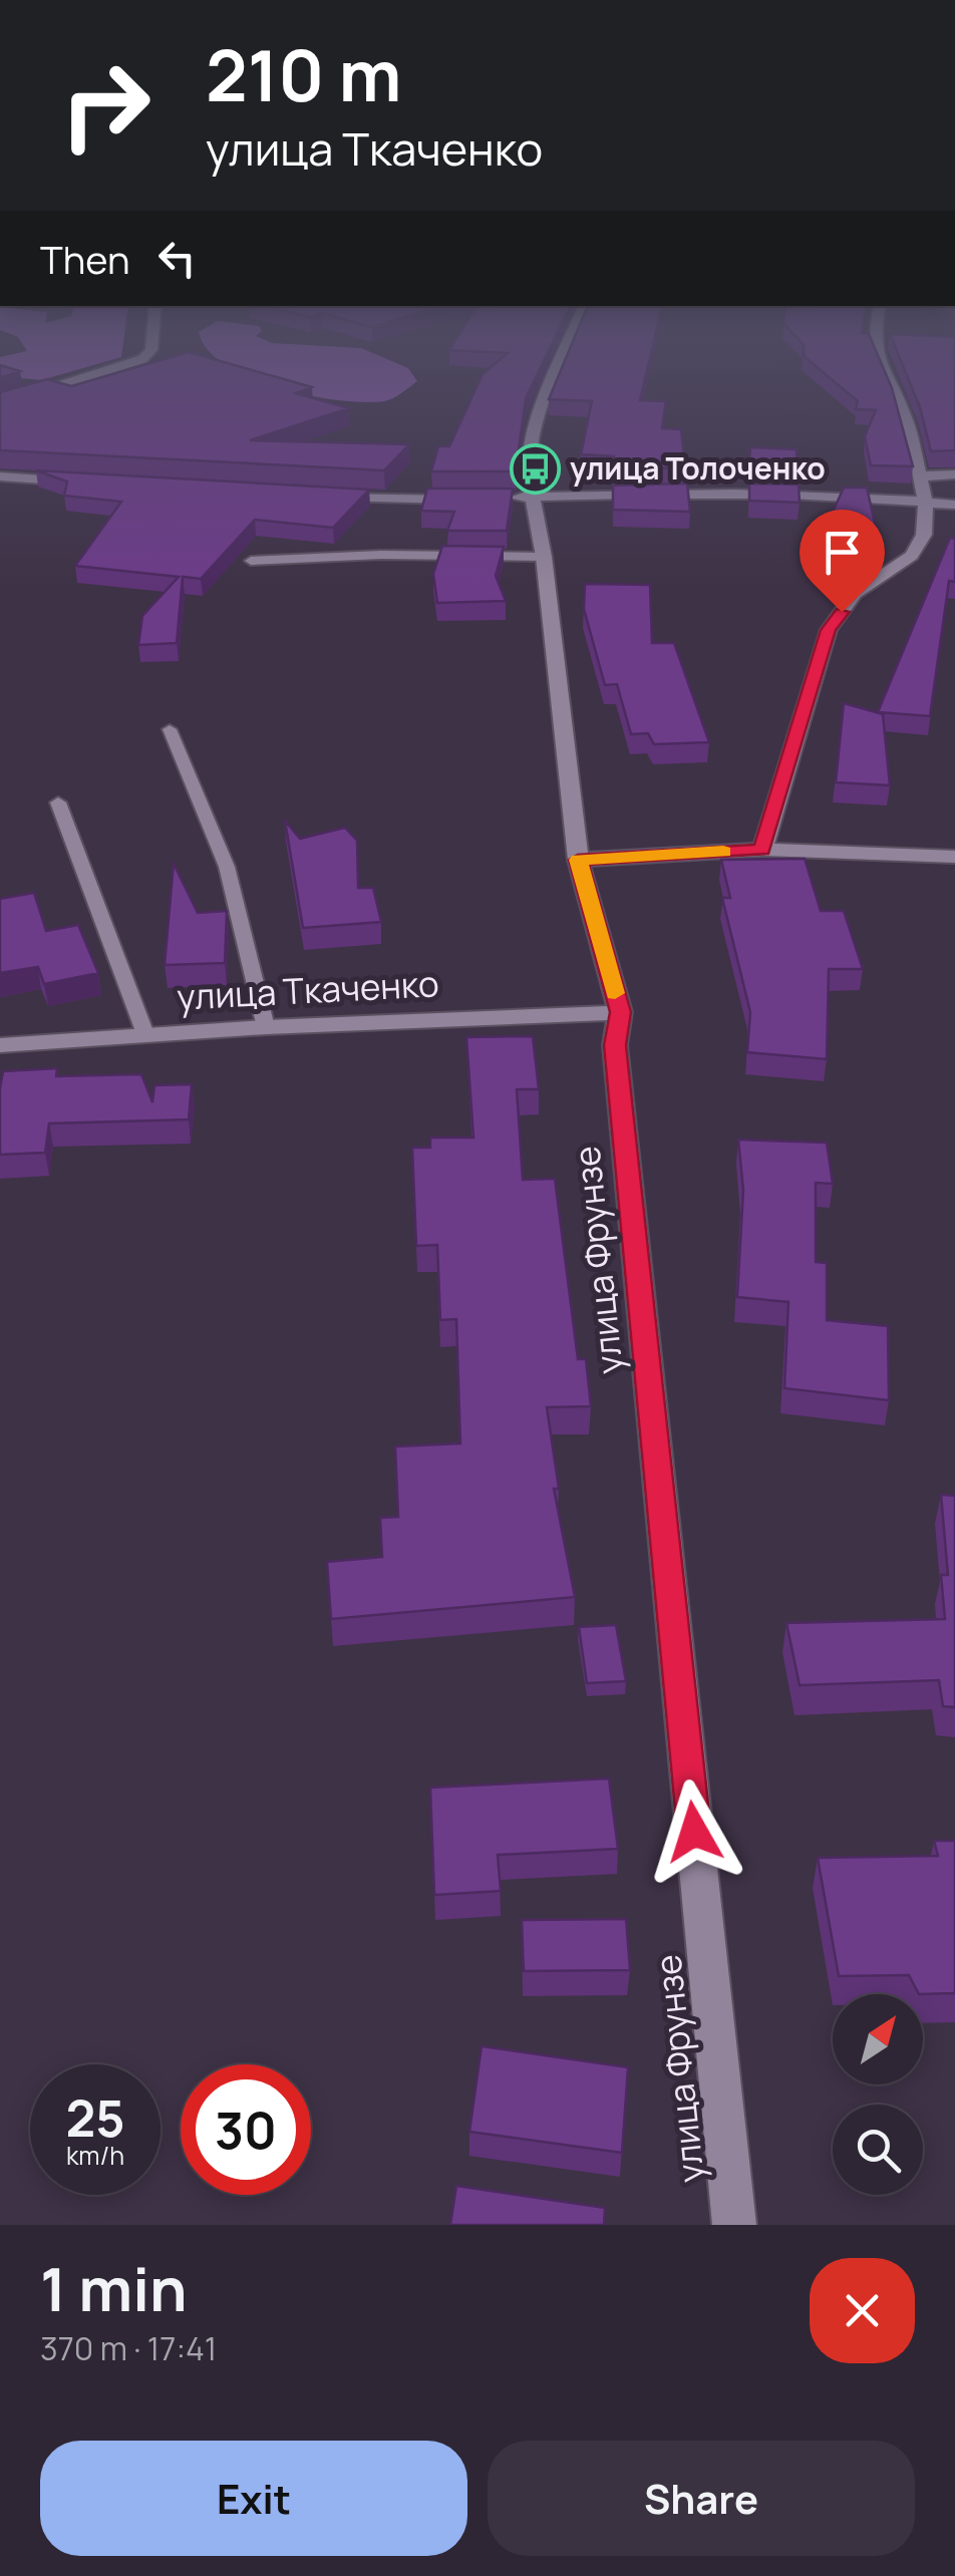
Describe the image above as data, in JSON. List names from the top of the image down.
{
  "streets": {
    "street": ["улица Ткаченко", "улица Фрунзе"]
  },
  "crossings": [
    ["улица Ткаченко", "улица Фрунзе"]
  ],
  "places": {
    "bus stop": ["улица Толоченко"]
  },
  "north": "top right",
  "page": {
    "turn": ["210 m", "улица Ткаченко"],
    "then": "Then",
    "speed": "25 km/h",
    "limit": "30",
    "heading": ["1 min", "370 m · 17:41"],
    "buttons": ["Exit", "Share"]
  }
}
